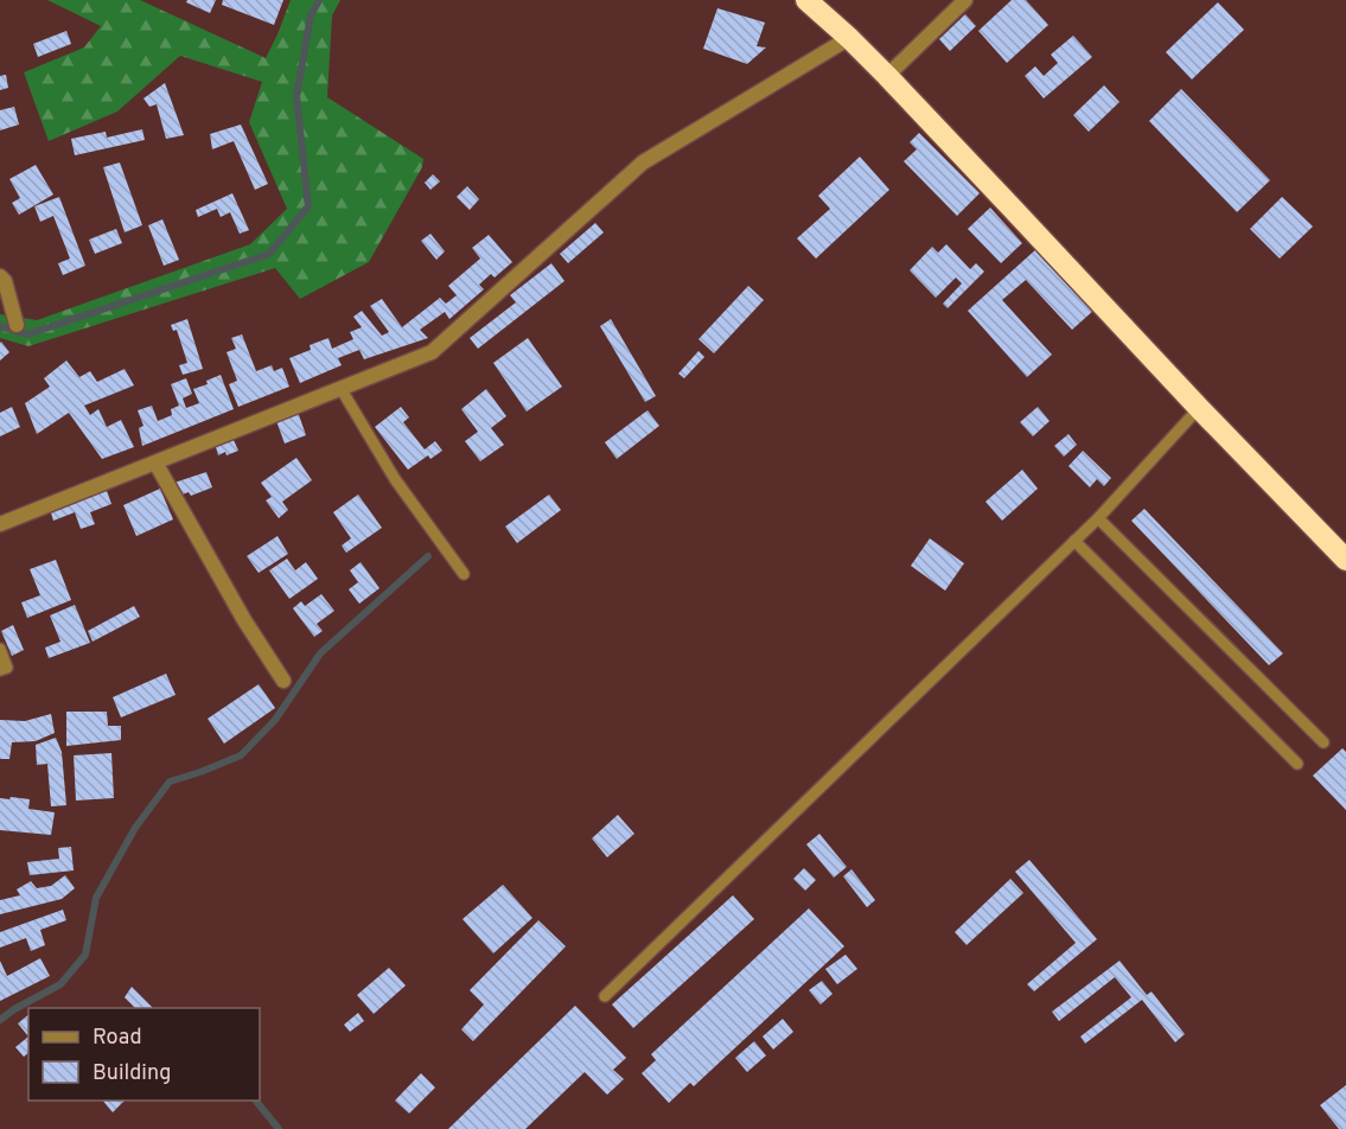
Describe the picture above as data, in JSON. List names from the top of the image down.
{
  "legend": ["Road", "Building"]
}
